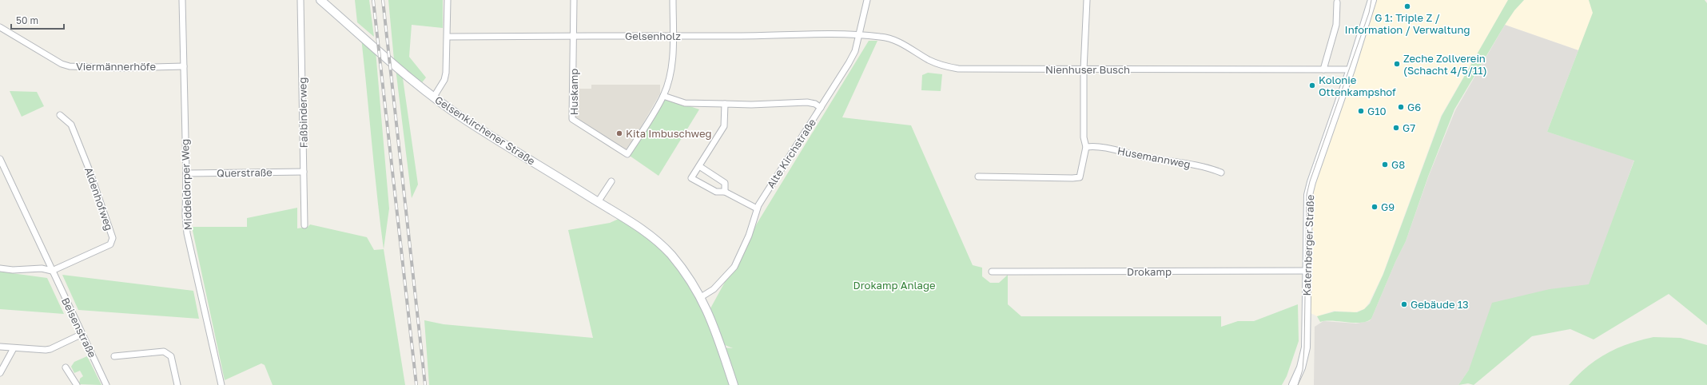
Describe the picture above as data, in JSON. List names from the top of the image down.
{
  "streets": {
    "street": [
      "Gelsenholz",
      "Viermännerhöfe",
      "Nienhuser Busch",
      "Huskamp",
      "Faßbinderweg",
      "Gelsenkirchener Straße",
      "Alte Kirchstraße",
      "Husemannweg",
      "Querstraße",
      "Middeldorper Weg",
      "Aldenhofweg",
      "Katernberger Straße",
      "Drokamp",
      "Beisenstraße"
    ]
  },
  "crossings": [
    ["Gelsenholz", "Nienhuser Busch"],
    ["Gelsenholz", "Huskamp"],
    ["Gelsenholz", "Alte Kirchstraße"],
    ["Viermännerhöfe", "Middeldorper Weg"],
    ["Nienhuser Busch", "Alte Kirchstraße"],
    ["Nienhuser Busch", "Katernberger Straße"],
    ["Faßbinderweg", "Querstraße"],
    ["Gelsenkirchener Straße", "Alte Kirchstraße"],
    ["Querstraße", "Middeldorper Weg"],
    ["Aldenhofweg", "Beisenstraße"],
    ["Katernberger Straße", "Drokamp"]
  ],
  "parks": ["Drokamp Anlage"],
  "places": [
    "G 1: Triple Z / Information / Verwaltung",
    "Zeche Zollverein (Schacht 4/5/11)",
    "Kolonie Ottenkampshof",
    "G6",
    "G10",
    "G7",
    "Kita Imbuschweg",
    "G8",
    "G9",
    "Gebäude 13"
  ],
  "scale_bar": "50 m"
}
